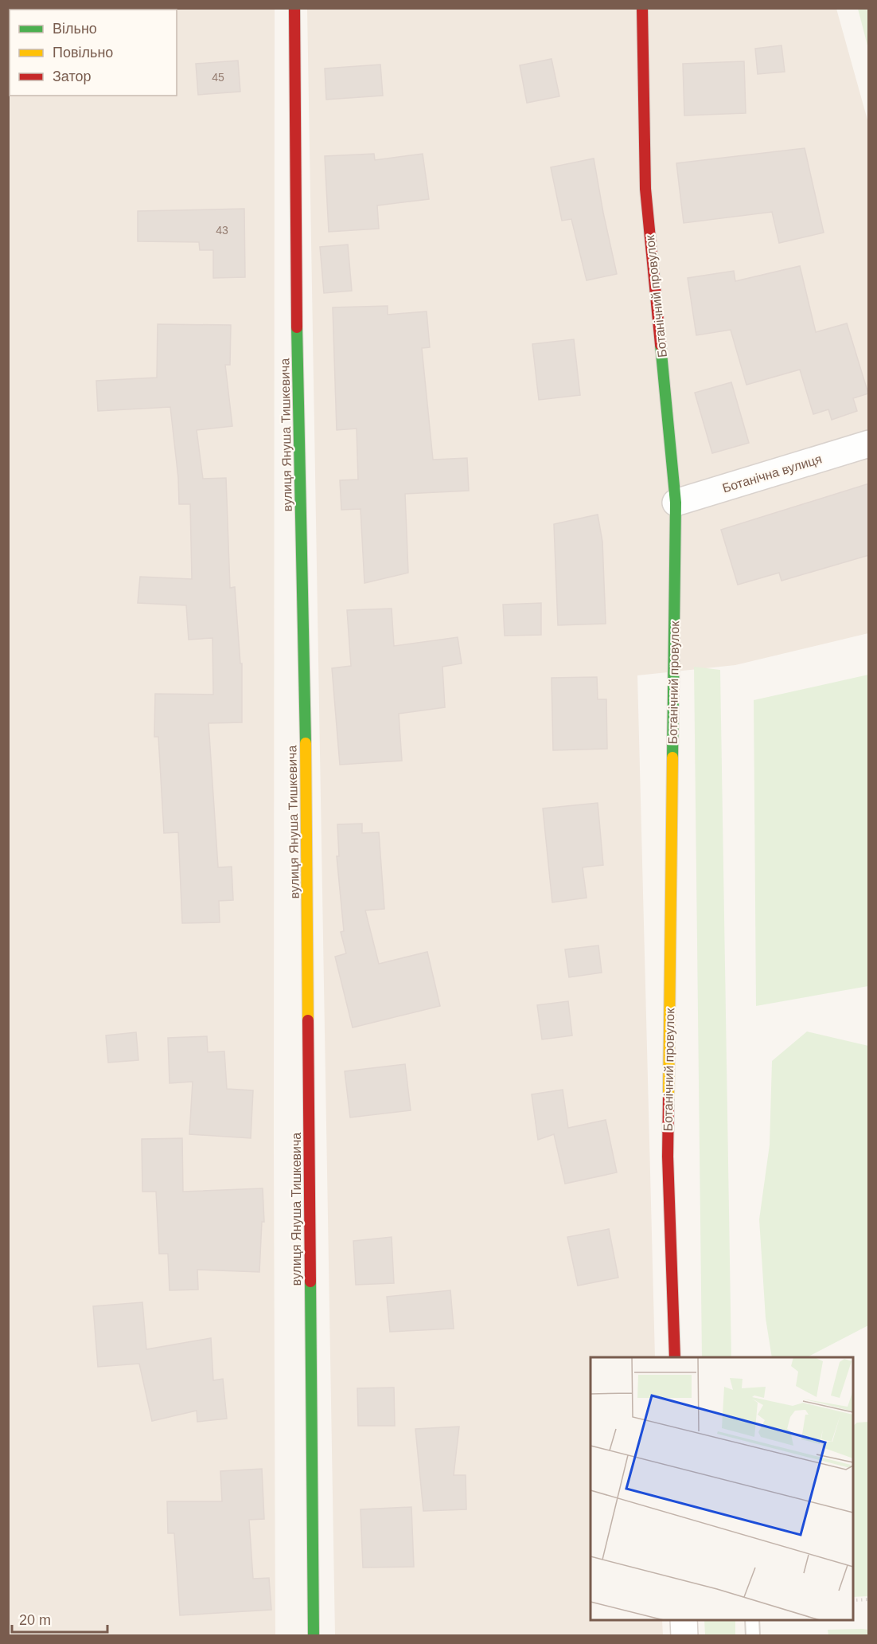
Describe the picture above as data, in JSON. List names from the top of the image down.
{
  "streets": {
    "street": ["Ботанічний провулок", "вулиця Януша Тишкевича", "Ботанічна вулиця"]
  },
  "crossings": [
    ["Ботанічний провулок", "Ботанічна вулиця"]
  ],
  "house_numbers": ["45", "43"],
  "legend": ["Вільно", "Повільно", "Затор"],
  "scale_bar": "20 m"
}
